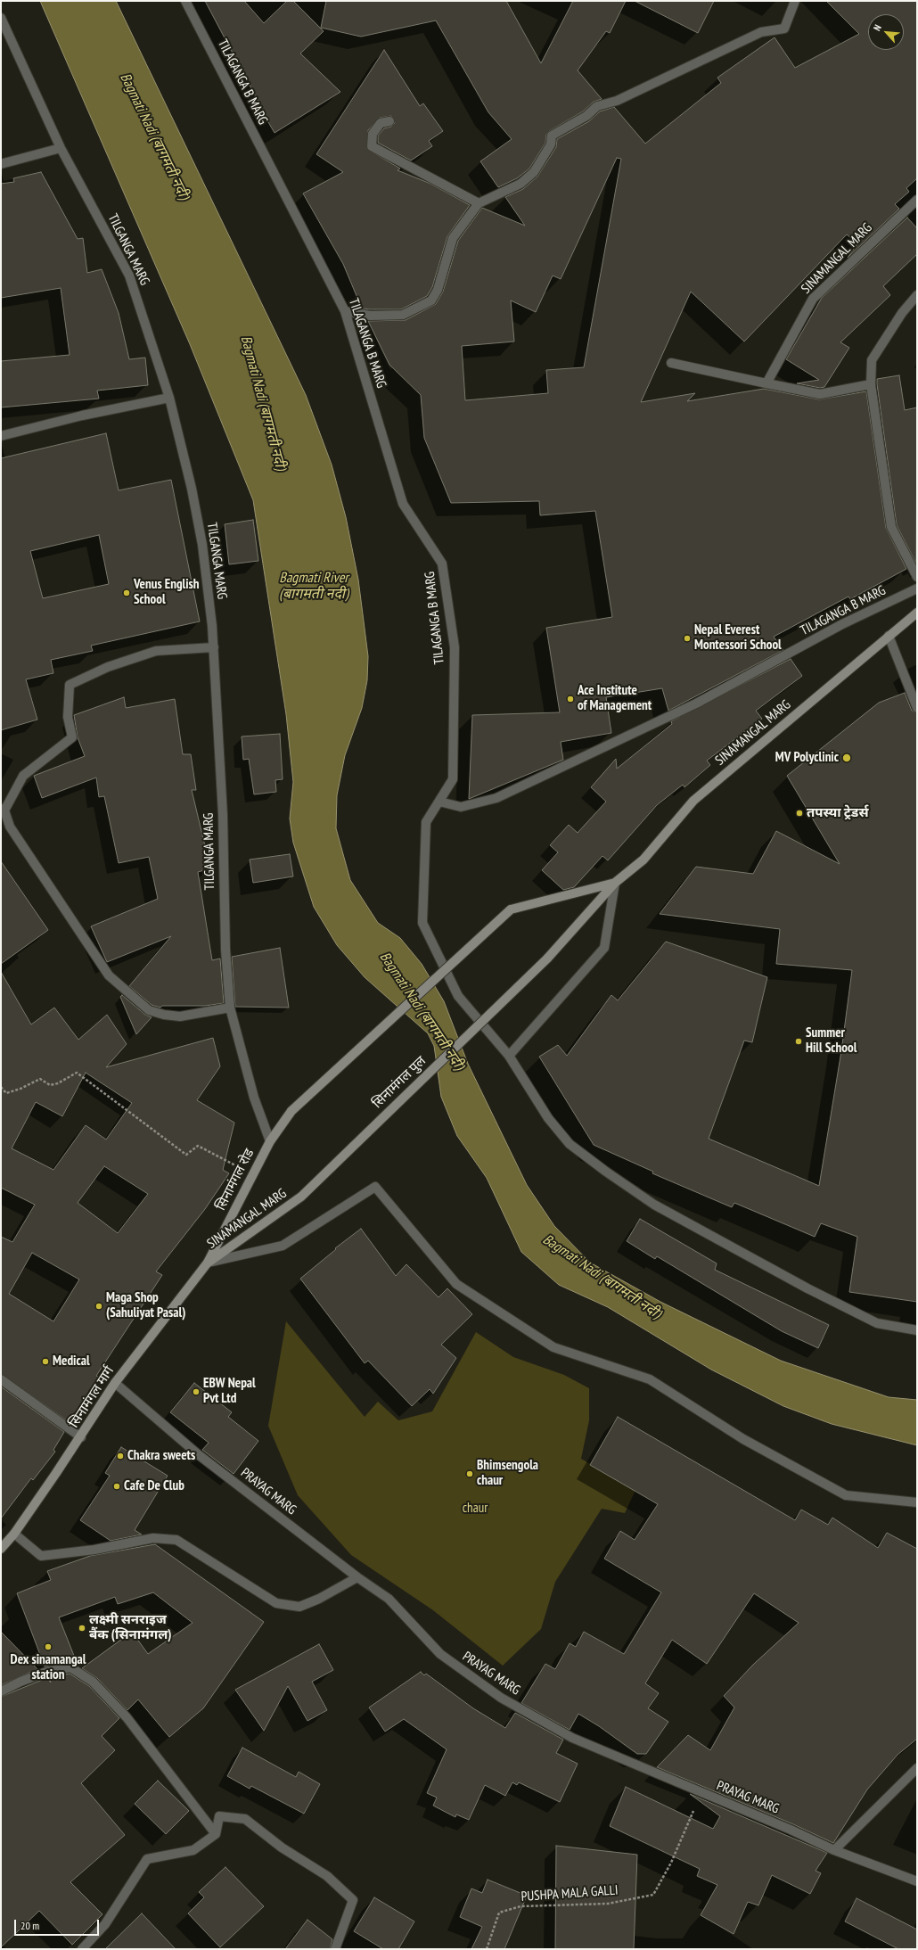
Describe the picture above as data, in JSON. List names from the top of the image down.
{
  "streets": {
    "main road": [
      "SINAMANGAL MARG",
      "सिनामंगल पुल",
      "सिनामंगल रोड",
      "सिनामंगल मार्ग"
    ],
    "street": ["TILAGANGA B MARG", "TILGANGA MARG", "PRAYAG MARG"],
    "path": ["PUSHPA MALA GALLI"]
  },
  "crossings": [
    ["TILGANGA MARG", "सिनामंगल रोड"],
    ["SINAMANGAL MARG", "सिनामंगल पुल"],
    ["SINAMANGAL MARG", "सिनामंगल रोड"],
    ["SINAMANGAL MARG", "सिनामंगल मार्ग"],
    ["सिनामंगल रोड", "सिनामंगल मार्ग"],
    ["सिनामंगल मार्ग", "PRAYAG MARG"],
    ["PRAYAG MARG", "PUSHPA MALA GALLI"]
  ],
  "water": ["Bagmati Nadi (बागमती नदी)", "Bagmati River (बागमती नदी)"],
  "parks": ["chaur"],
  "places": [
    "Venus English School",
    "Nepal Everest Montessori School",
    "Ace Institute of Management",
    "MV Polyclinic",
    "तपस्या ट्रेडर्स",
    "Summer Hill School",
    "Maga Shop (Sahuliyat Pasal)",
    "Medical",
    "EBW Nepal Pvt Ltd",
    "Chakra sweets",
    "Bhimsengola chaur",
    "Cafe De Club",
    "लक्ष्मी सनराइज बैंक (सिनामंगल)",
    "Dex sinamangal station"
  ],
  "scale_bar": "20 m",
  "north": "top left"
}
